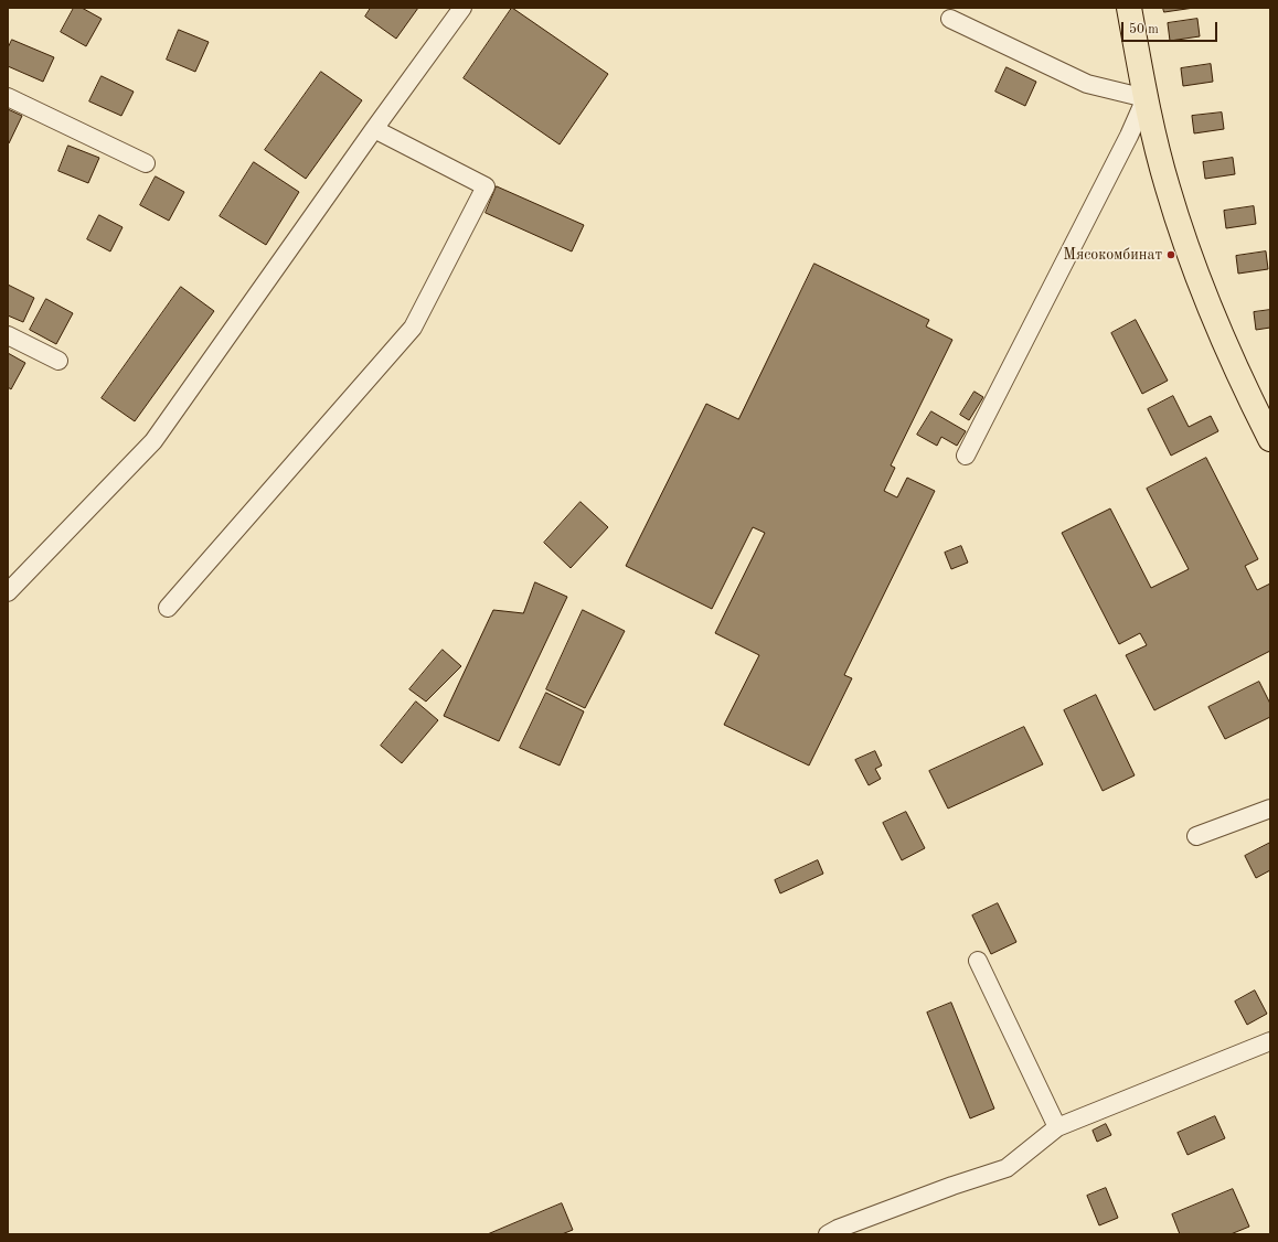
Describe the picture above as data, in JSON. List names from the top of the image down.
{
  "places": ["Мясокомбинат"],
  "scale_bar": "50 m"
}
